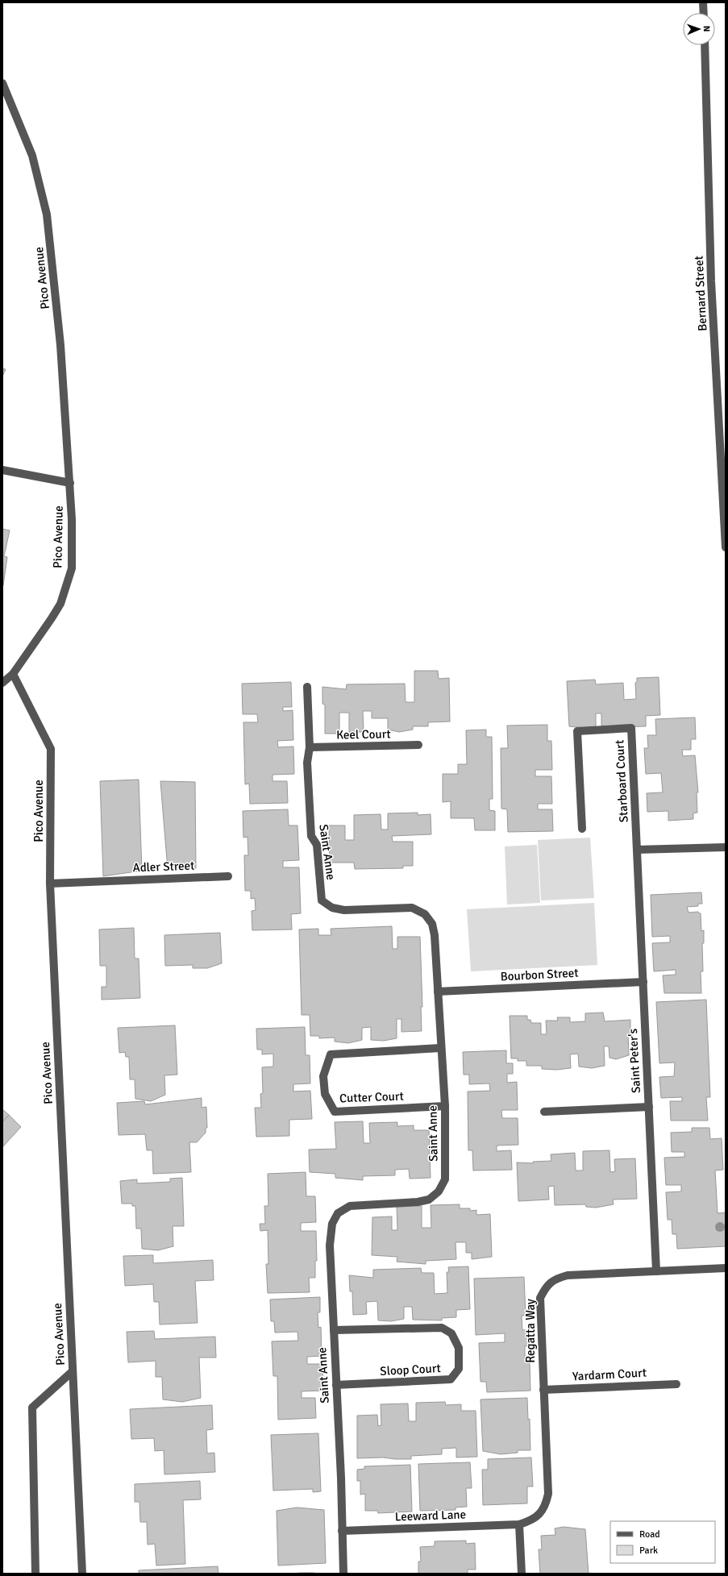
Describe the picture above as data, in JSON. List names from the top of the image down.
{
  "streets": {
    "street": [
      "Pico Avenue",
      "Bernard Street",
      "Keel Court",
      "Starboard Court",
      "Saint Anne",
      "Adler Street",
      "Bourbon Street",
      "Saint Peter's",
      "Cutter Court",
      "Regatta Way",
      "Sloop Court",
      "Yardarm Court",
      "Leeward Lane"
    ]
  },
  "crossings": [
    ["Pico Avenue", "Adler Street"],
    ["Keel Court", "Saint Anne"],
    ["Starboard Court", "Saint Peter's"],
    ["Saint Anne", "Bourbon Street"],
    ["Saint Anne", "Cutter Court"],
    ["Saint Anne", "Sloop Court"],
    ["Saint Anne", "Leeward Lane"],
    ["Bourbon Street", "Saint Peter's"],
    ["Saint Peter's", "Regatta Way"],
    ["Regatta Way", "Yardarm Court"],
    ["Regatta Way", "Leeward Lane"]
  ],
  "legend": ["Road", "Park"],
  "north": "right"
}
